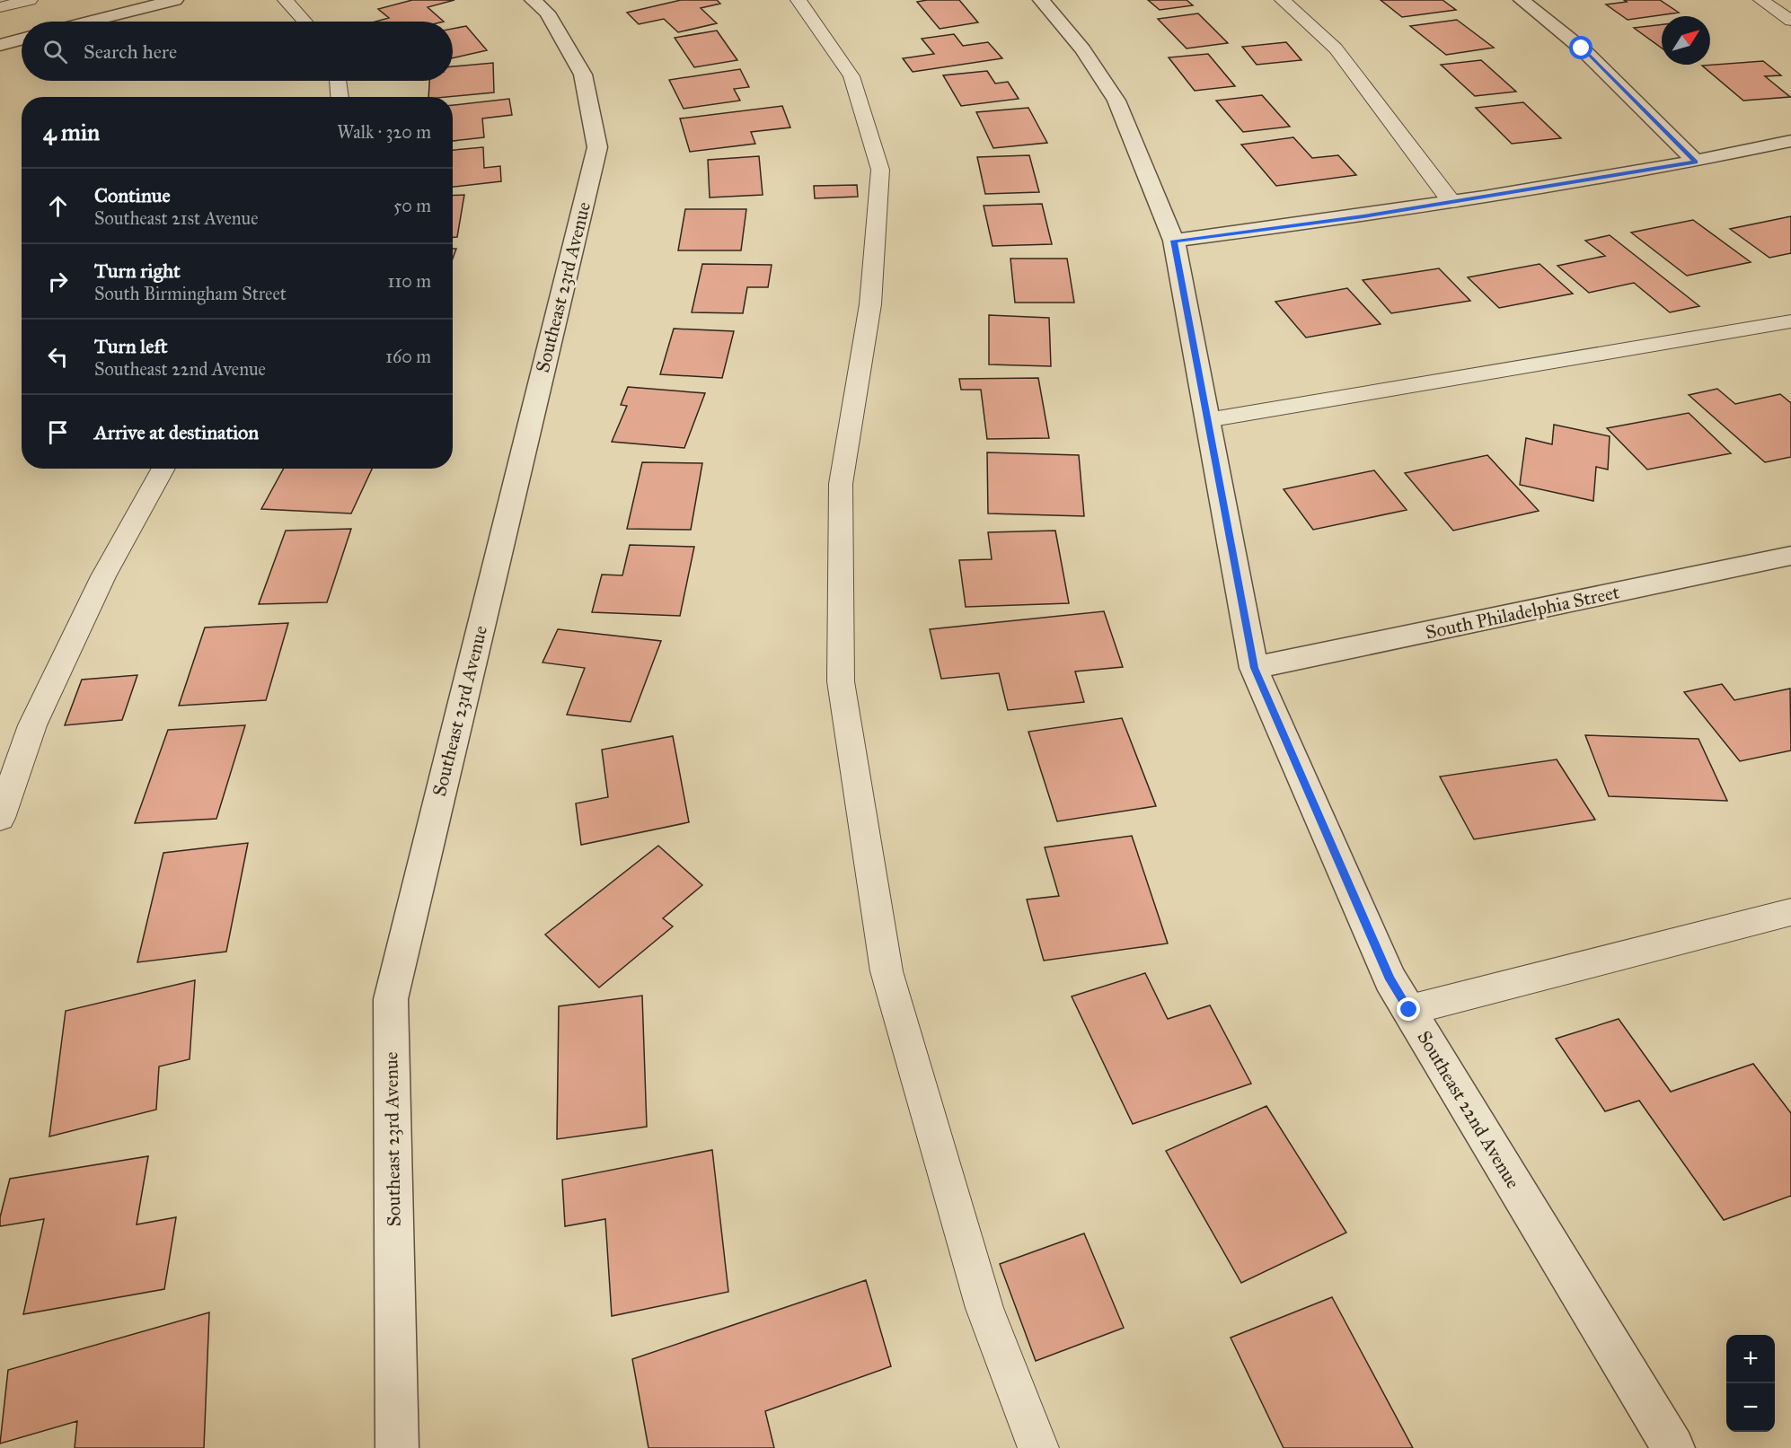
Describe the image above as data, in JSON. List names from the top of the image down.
{
  "streets": {
    "street": ["Southeast 23rd Avenue", "South Philadelphia Street", "Southeast 22nd Avenue"]
  },
  "crossings": [
    ["South Philadelphia Street", "Southeast 22nd Avenue"]
  ],
  "north": "top right",
  "page": {
    "search": "Search here",
    "heading": ["4 min", "Walk · 320 m"],
    "list": [
      ["Continue", "Southeast 21st Avenue", "50 m"],
      ["Turn right", "South Birmingham Street", "110 m"],
      ["Turn left", "Southeast 22nd Avenue", "160 m"],
      "Arrive at destination"
    ],
    "map_buttons": ["+", "−"]
  }
}
